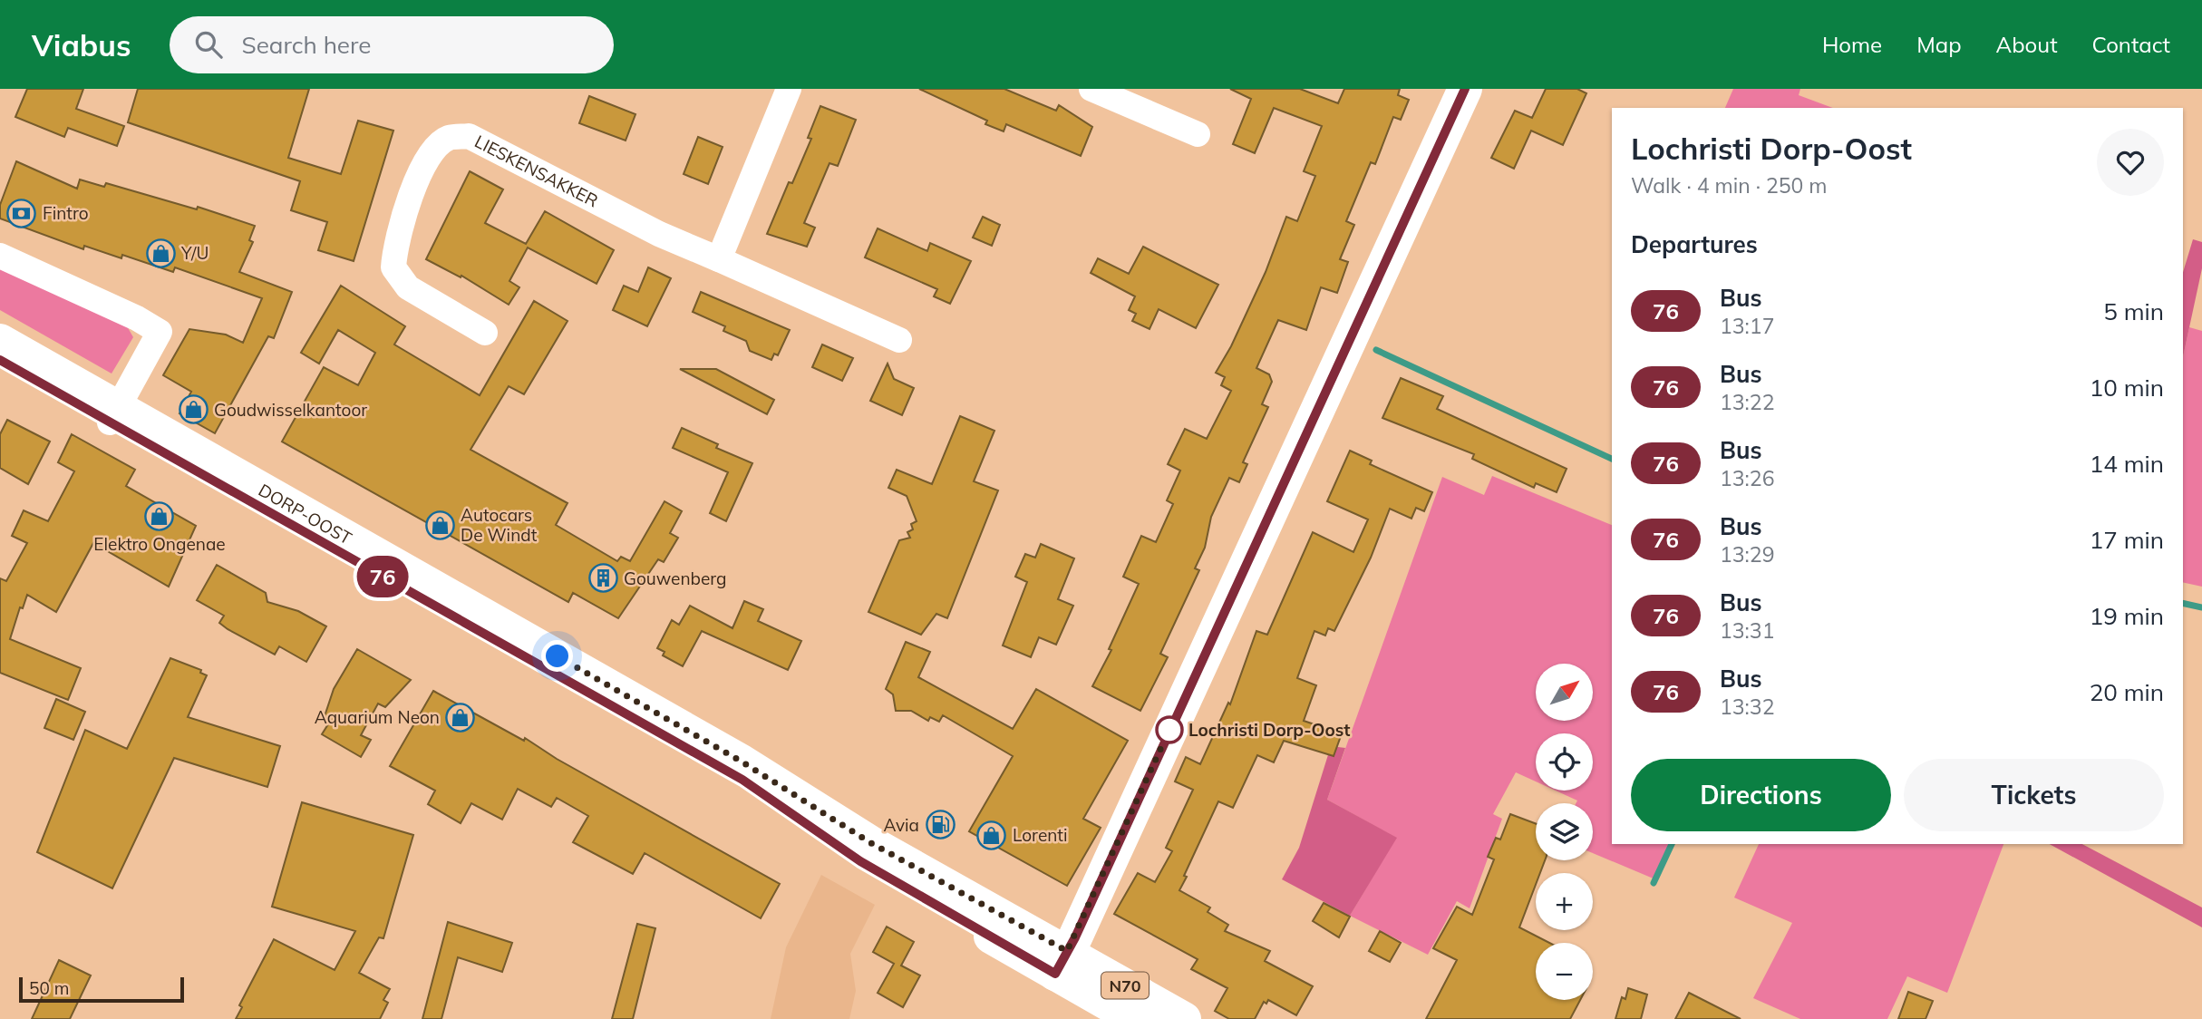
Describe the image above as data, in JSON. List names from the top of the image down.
{
  "streets": {
    "main road": ["DORP-OOST", "N70"],
    "street": ["LIESKENSAKKER"]
  },
  "places": {
    "bank": ["Fintro"],
    "shop": [
      "Y/U",
      "Goudwisselkantoor",
      "Elektro Ongenae",
      "Autocars De Windt",
      "Aquarium Neon",
      "Lorenti"
    ],
    "building": ["Gouwenberg"],
    "other": ["Lochristi Dorp-Oost"],
    "fuel station": ["Avia"]
  },
  "lines": ["bus line 76"],
  "scale_bar": "50 m",
  "north": "top right",
  "page": {
    "header": "Viabus",
    "search": "Search here",
    "nav": [
      "Home",
      "Map",
      "About",
      "Contact"
    ],
    "on_map": "76",
    "heading": [
      ["Lochristi Dorp-Oost", "Walk · 4 min · 250 m"],
      "Departures"
    ],
    "list": [
      {
        "mark": "76",
        "name": "Bus",
        "note": "13:17",
        "value": "5 min"
      },
      {
        "mark": "76",
        "name": "Bus",
        "note": "13:22",
        "value": "10 min"
      },
      {
        "mark": "76",
        "name": "Bus",
        "note": "13:26",
        "value": "14 min"
      },
      {
        "mark": "76",
        "name": "Bus",
        "note": "13:29",
        "value": "17 min"
      },
      {
        "mark": "76",
        "name": "Bus",
        "note": "13:31",
        "value": "19 min"
      },
      {
        "mark": "76",
        "name": "Bus",
        "note": "13:32",
        "value": "20 min"
      }
    ],
    "map_buttons": ["+", "−"],
    "buttons": ["Directions", "Tickets"],
    "scale": "50 m"
  }
}
